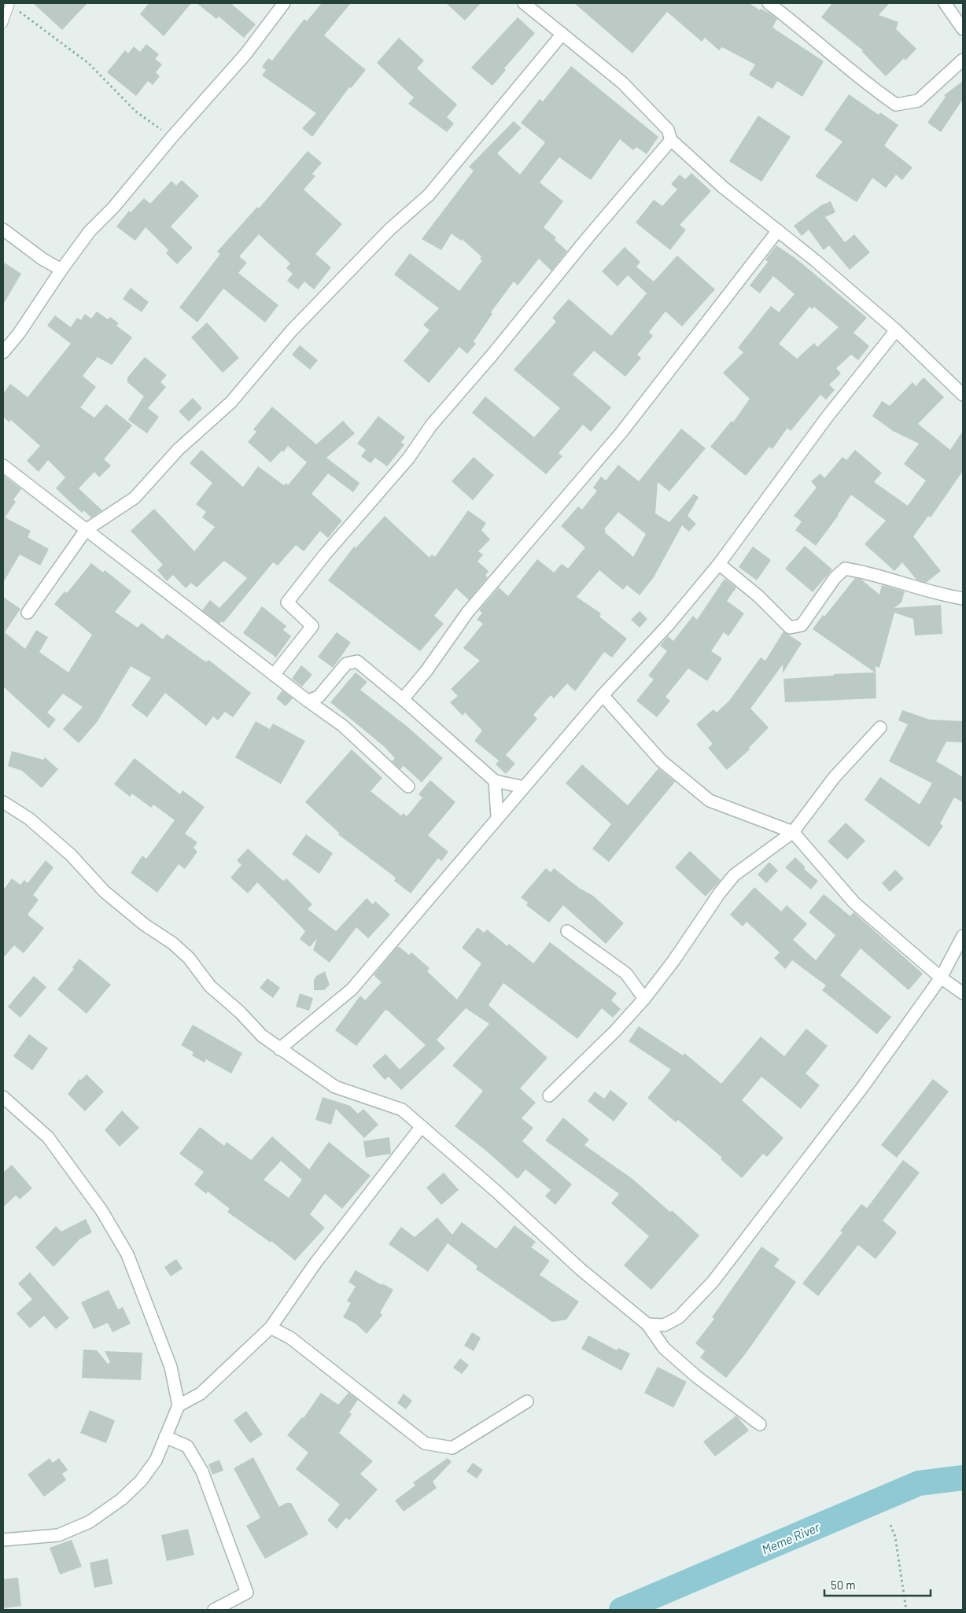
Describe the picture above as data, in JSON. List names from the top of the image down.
{
  "water": ["Meme River"],
  "scale_bar": "50 m"
}
